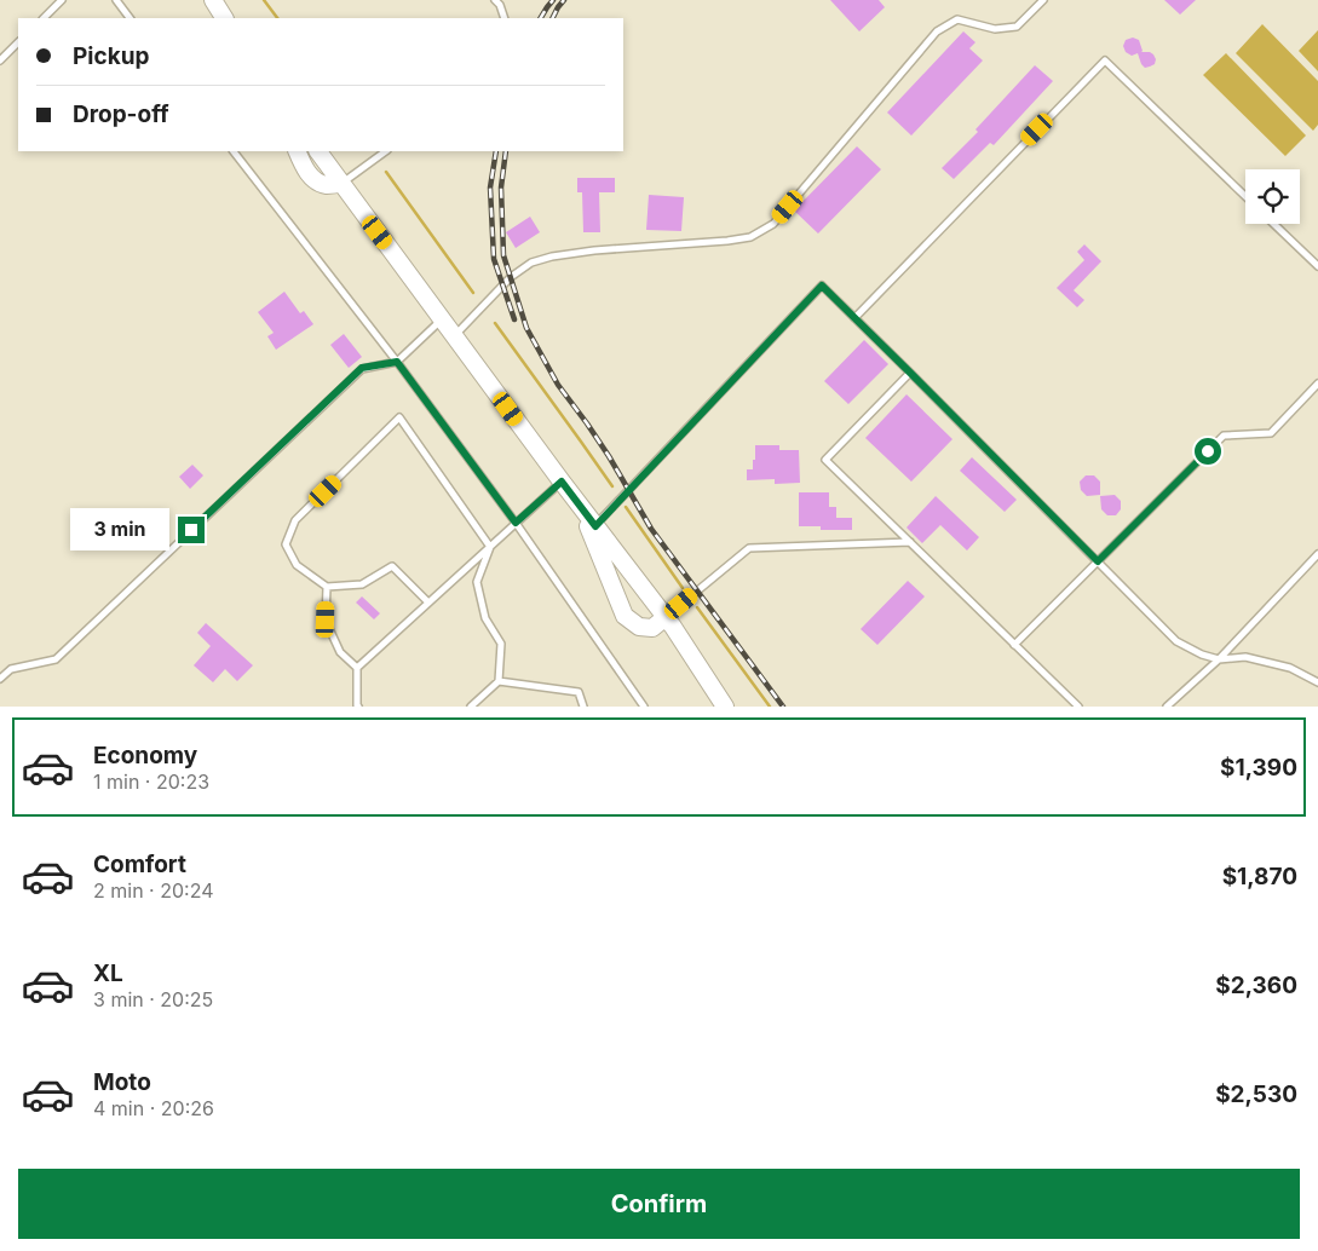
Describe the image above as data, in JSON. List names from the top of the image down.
{
  "page": {
    "banner": ["Pickup", "Drop-off"],
    "bubble": "3 min",
    "list": [
      {
        "name": "Economy",
        "note": "1 min · 20:23",
        "value": "$1,390"
      },
      {
        "name": "Comfort",
        "note": "2 min · 20:24",
        "value": "$1,870"
      },
      {
        "name": "XL",
        "note": "3 min · 20:25",
        "value": "$2,360"
      },
      {
        "name": "Moto",
        "note": "4 min · 20:26",
        "value": "$2,530"
      }
    ],
    "buttons": "Confirm"
  }
}
